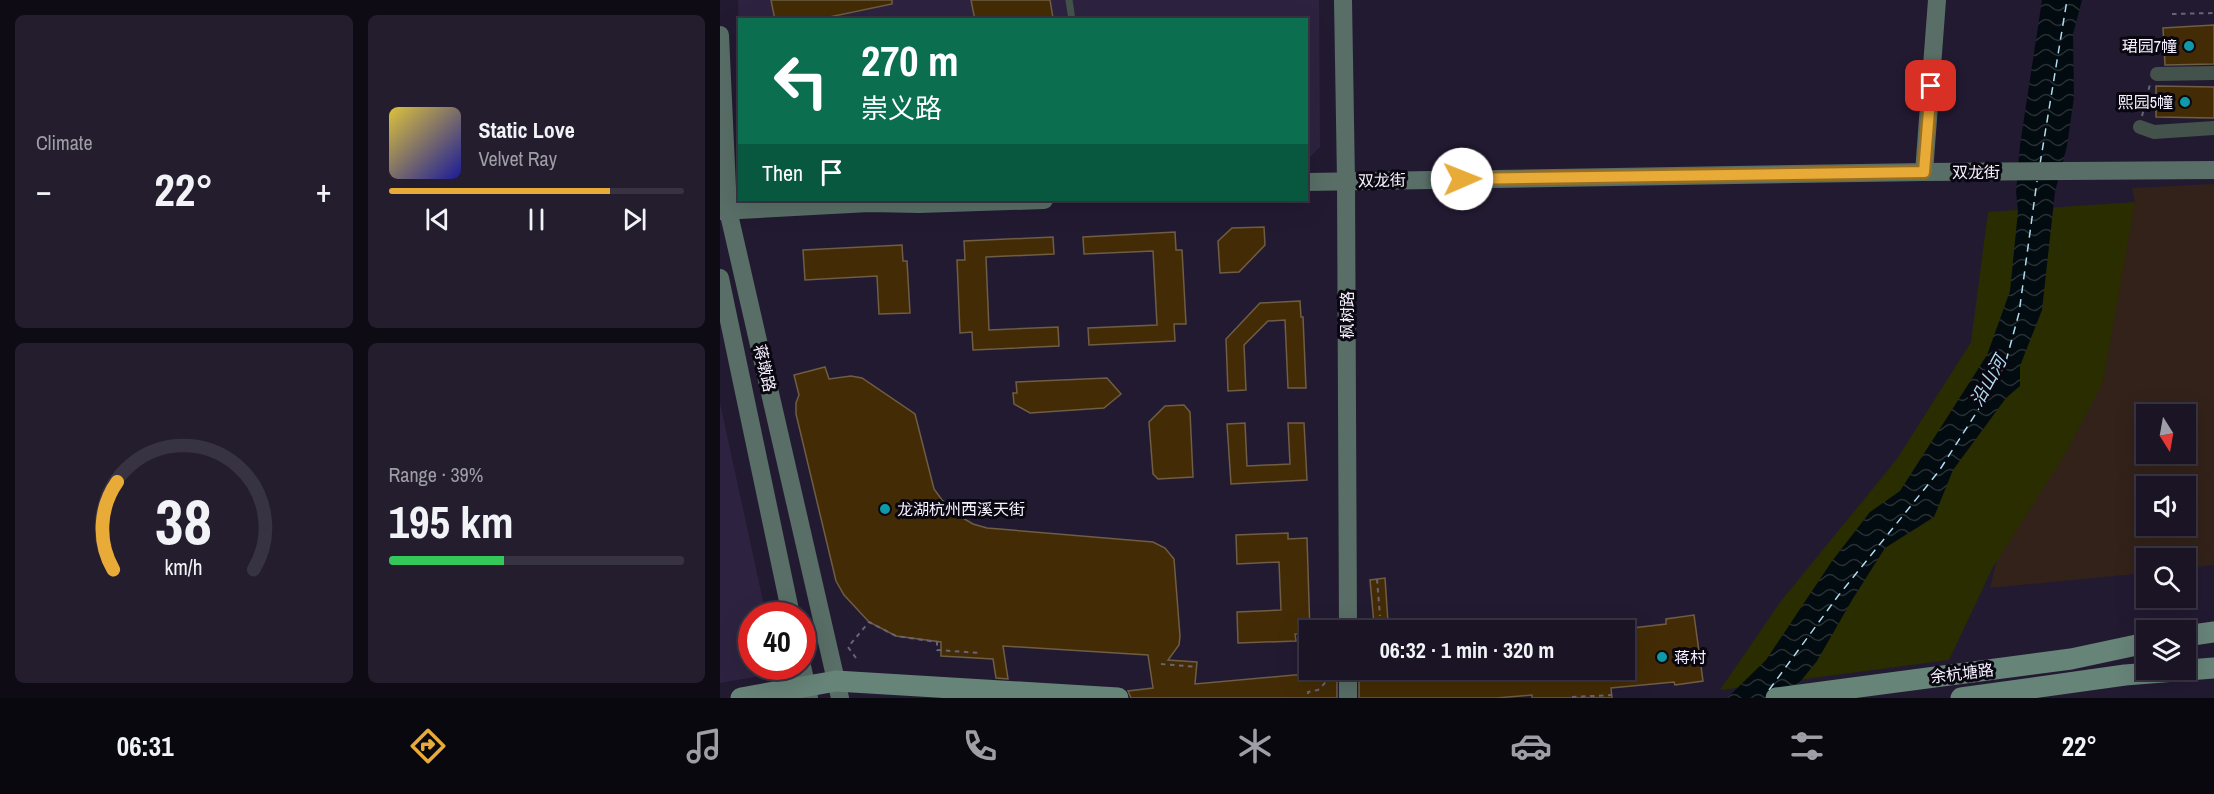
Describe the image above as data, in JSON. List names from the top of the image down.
{
  "streets": {
    "main road": ["余杭塘路"],
    "street": ["双龙街", "枫树路", "蒋墩路"]
  },
  "crossings": [
    ["双龙街", "枫树路"]
  ],
  "water": ["沿山河"],
  "places": [
    "珺园7幢",
    "熙园5幢",
    "龙湖杭州西溪天街",
    "蒋村"
  ],
  "north": "bottom",
  "page": {
    "tile": [
      "Climate",
      ["Range · 39%", "195 km"]
    ],
    "turn": ["270 m", "崇义路"],
    "song": ["Static Love", "Velvet Ray"],
    "then": "Then",
    "heat": ["−", "22°", "+"],
    "limit": "40",
    "trip": "06:32 · 1 min · 320 m",
    "tabs": ["06:31", "22°"],
    "gauge": ["38", "km/h"]
  }
}
